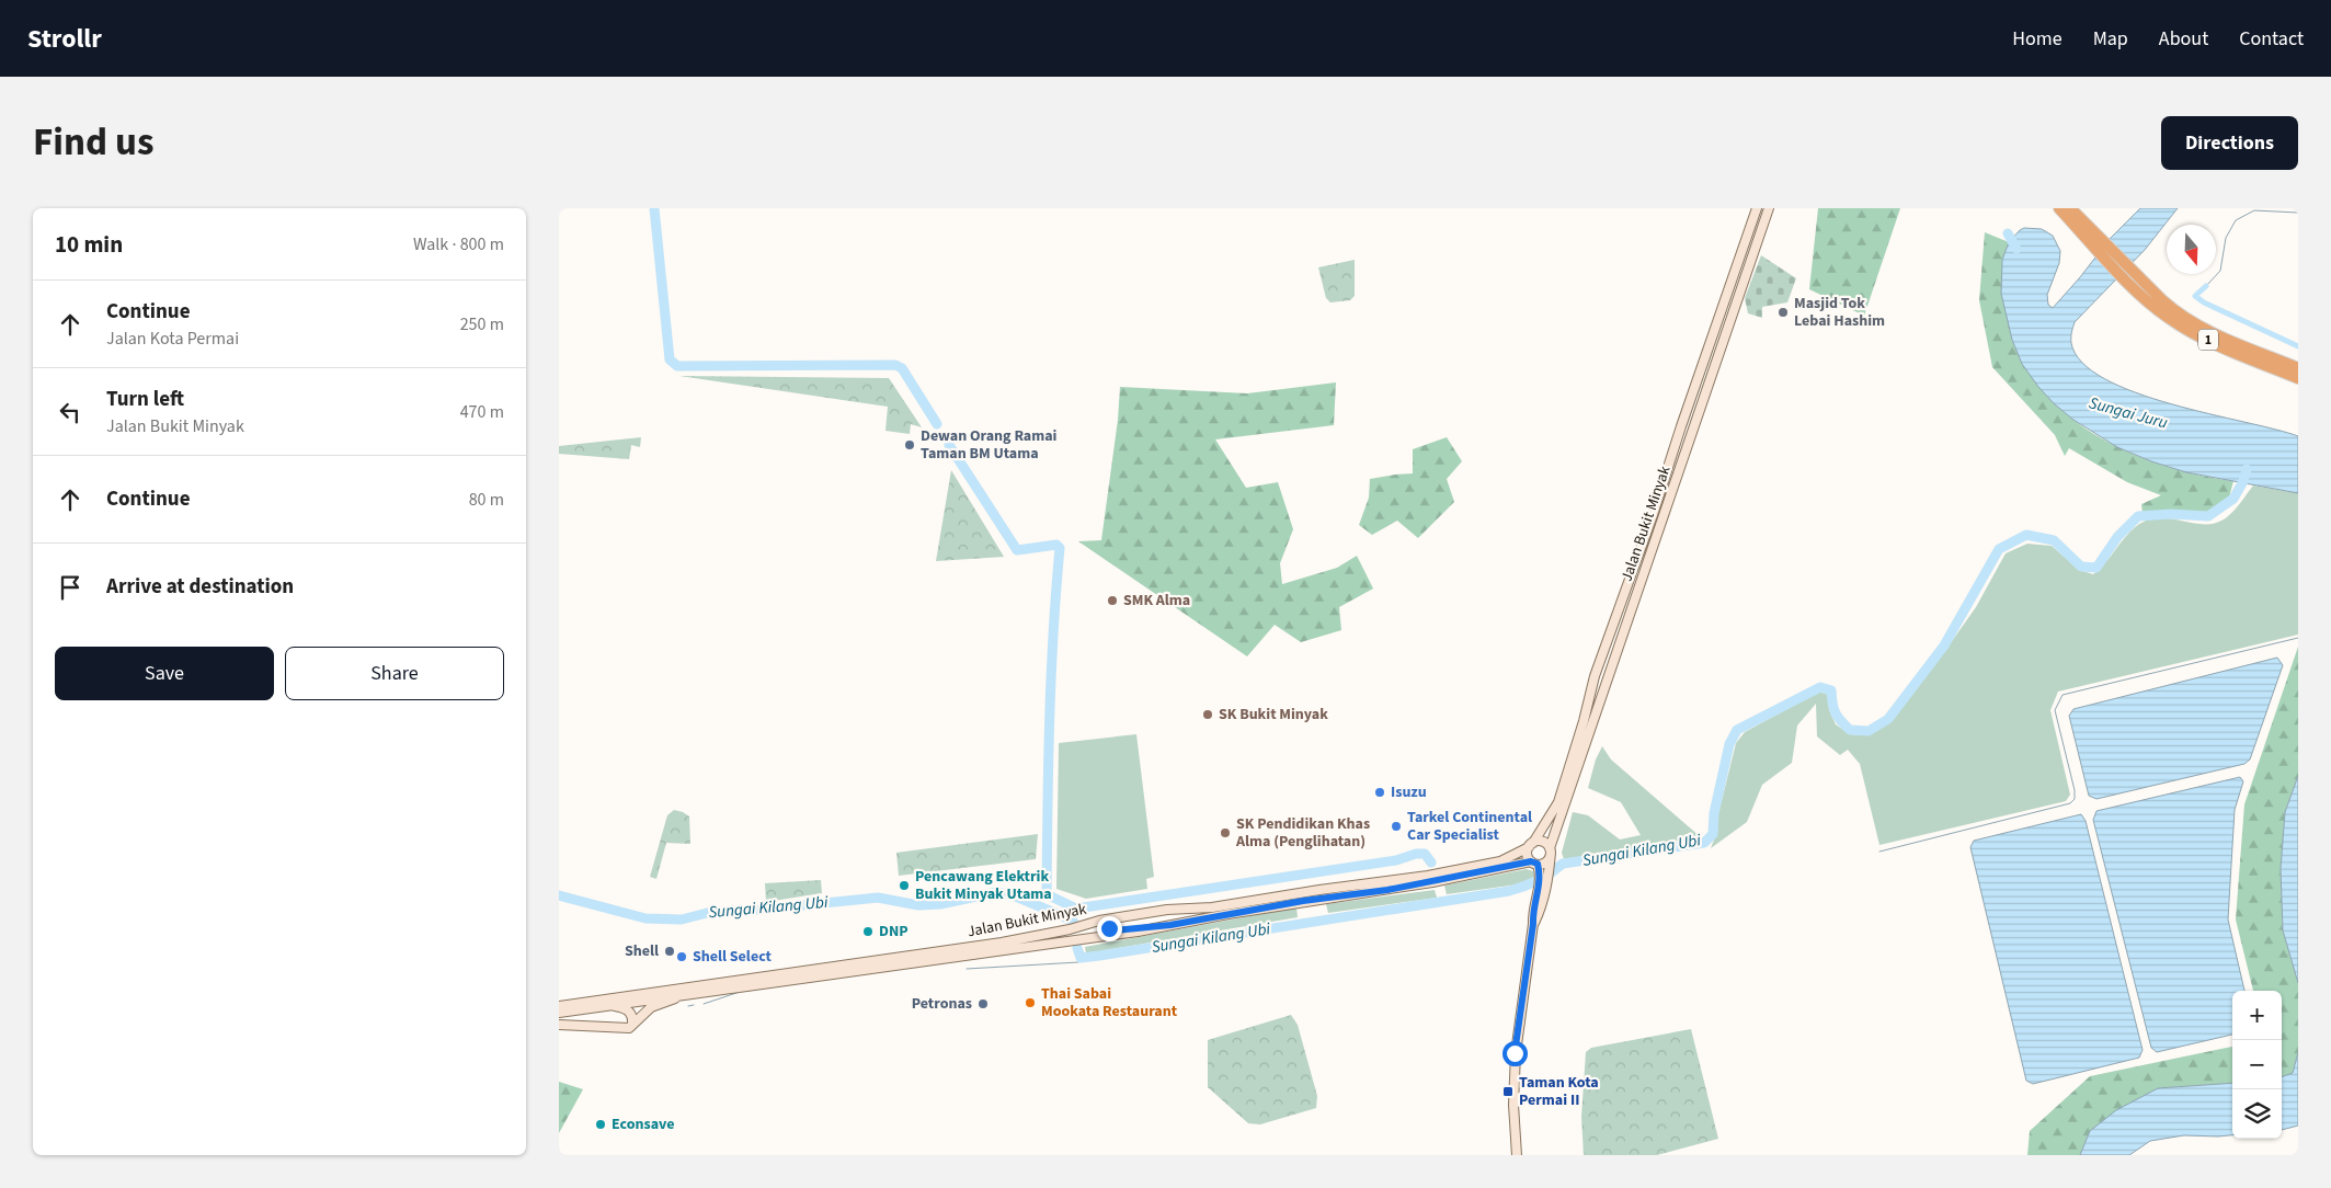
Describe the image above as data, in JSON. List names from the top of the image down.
{
  "streets": {
    "highway": ["1"],
    "main road": ["Jalan Bukit Minyak"]
  },
  "water": ["Sungai Juru", "Sungai Kilang Ubi"],
  "places": {
    "other": [
      "Masjid Tok Lebai Hashim",
      "Dewan Orang Ramai Taman BM Utama",
      "SMK Alma",
      "SK Bukit Minyak",
      "Isuzu",
      "Tarkel Continental Car Specialist",
      "SK Pendidikan Khas Alma (Penglihatan)",
      "Pencawang Elektrik Bukit Minyak Utama",
      "DNP",
      "Shell",
      "Shell Select",
      "Thai Sabai Mookata Restaurant",
      "Petronas",
      "Econsave"
    ],
    "transit": ["Taman Kota Permai II"]
  },
  "north": "bottom",
  "page": {
    "header": "Strollr",
    "nav": [
      "Home",
      "Map",
      "About",
      "Contact"
    ],
    "title": "Find us",
    "buttons": [
      "Directions",
      ["Save", "Share"]
    ],
    "heading": ["10 min", "Walk · 800 m"],
    "list": [
      ["Continue", "Jalan Kota Permai", "250 m"],
      ["Turn left", "Jalan Bukit Minyak", "470 m"],
      ["Continue", "80 m"],
      "Arrive at destination"
    ],
    "map_buttons": ["+", "−"]
  }
}
